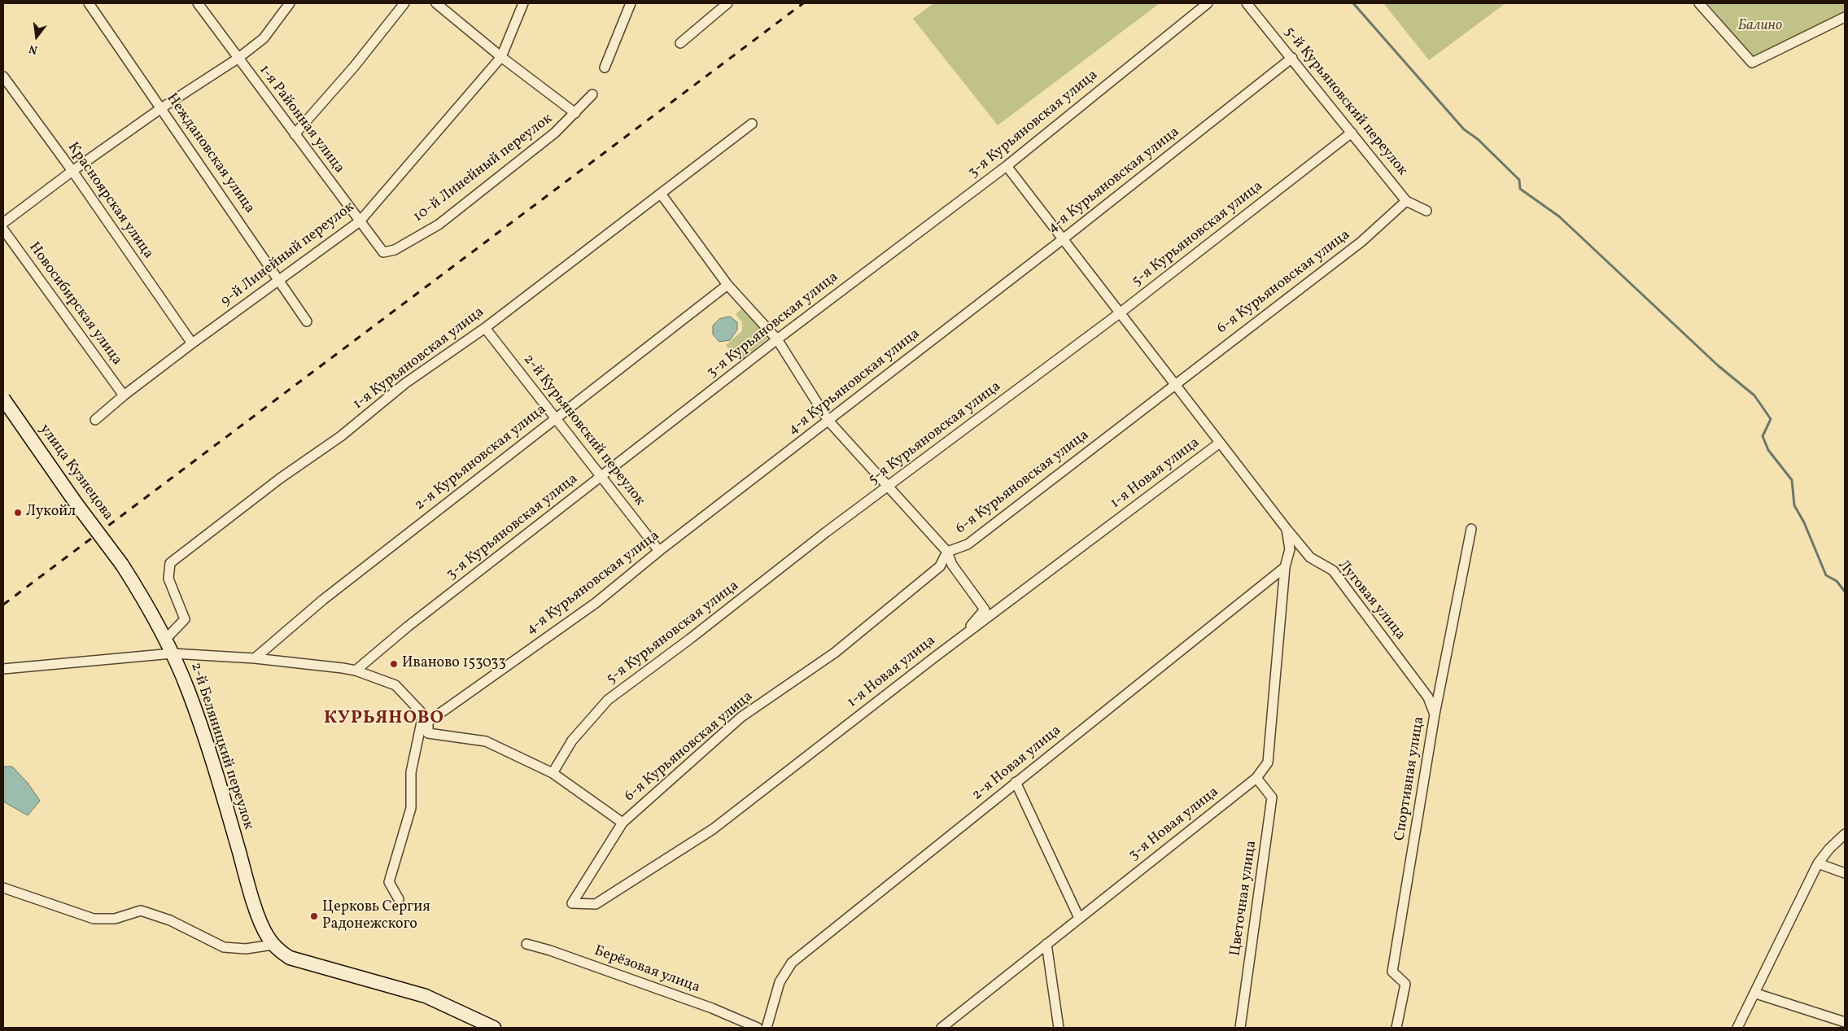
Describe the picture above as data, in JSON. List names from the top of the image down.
{
  "streets": {
    "main road": ["улица Кузнецова", "2-й Беляницкий переулок"],
    "street": [
      "5-й Курьяновский переулок",
      "1-я Районная улица",
      "3-я Курьяновская улица",
      "Неждановская улица",
      "10-й Линейный переулок",
      "4-я Курьяновская улица",
      "Красноярская улица",
      "5-я Курьяновская улица",
      "9-й Линейный переулок",
      "6-я Курьяновская улица",
      "Новосибирская улица",
      "1-я Курьяновская улица",
      "2-й Курьяновский переулок",
      "2-я Курьяновская улица",
      "1-я Новая улица",
      "Луговая улица",
      "2-я Новая улица",
      "Спортивная улица",
      "3-я Новая улица",
      "Цветочная улица",
      "Берёзовая улица"
    ]
  },
  "crossings": [
    ["5-й Курьяновский переулок", "4-я Курьяновская улица"],
    ["5-й Курьяновский переулок", "5-я Курьяновская улица"],
    ["5-й Курьяновский переулок", "6-я Курьяновская улица"],
    ["1-я Районная улица", "10-й Линейный переулок"],
    ["1-я Районная улица", "9-й Линейный переулок"],
    ["3-я Курьяновская улица", "2-й Курьяновский переулок"],
    ["3-я Курьяновская улица", "Луговая улица"],
    ["Неждановская улица", "9-й Линейный переулок"],
    ["4-я Курьяновская улица", "2-й Курьяновский переулок"],
    ["4-я Курьяновская улица", "Луговая улица"],
    ["Красноярская улица", "9-й Линейный переулок"],
    ["5-я Курьяновская улица", "Луговая улица"],
    ["9-й Линейный переулок", "Новосибирская улица"],
    ["6-я Курьяновская улица", "1-я Новая улица"],
    ["6-я Курьяновская улица", "Луговая улица"],
    ["1-я Курьяновская улица", "2-й Курьяновский переулок"],
    ["1-я Курьяновская улица", "2-й Беляницкий переулок"],
    ["2-й Курьяновский переулок", "2-я Курьяновская улица"],
    ["улица Кузнецова", "2-й Беляницкий переулок"],
    ["1-я Новая улица", "Луговая улица"],
    ["Луговая улица", "Спортивная улица"],
    ["2-я Новая улица", "3-я Новая улица"],
    ["3-я Новая улица", "Цветочная улица"]
  ],
  "districts": ["КУРЬЯНОВО"],
  "parks": ["Балино"],
  "places": ["Лукойл", "Иваново 153033", "Церковь Сергия Радонежского"],
  "north": "bottom"
}
